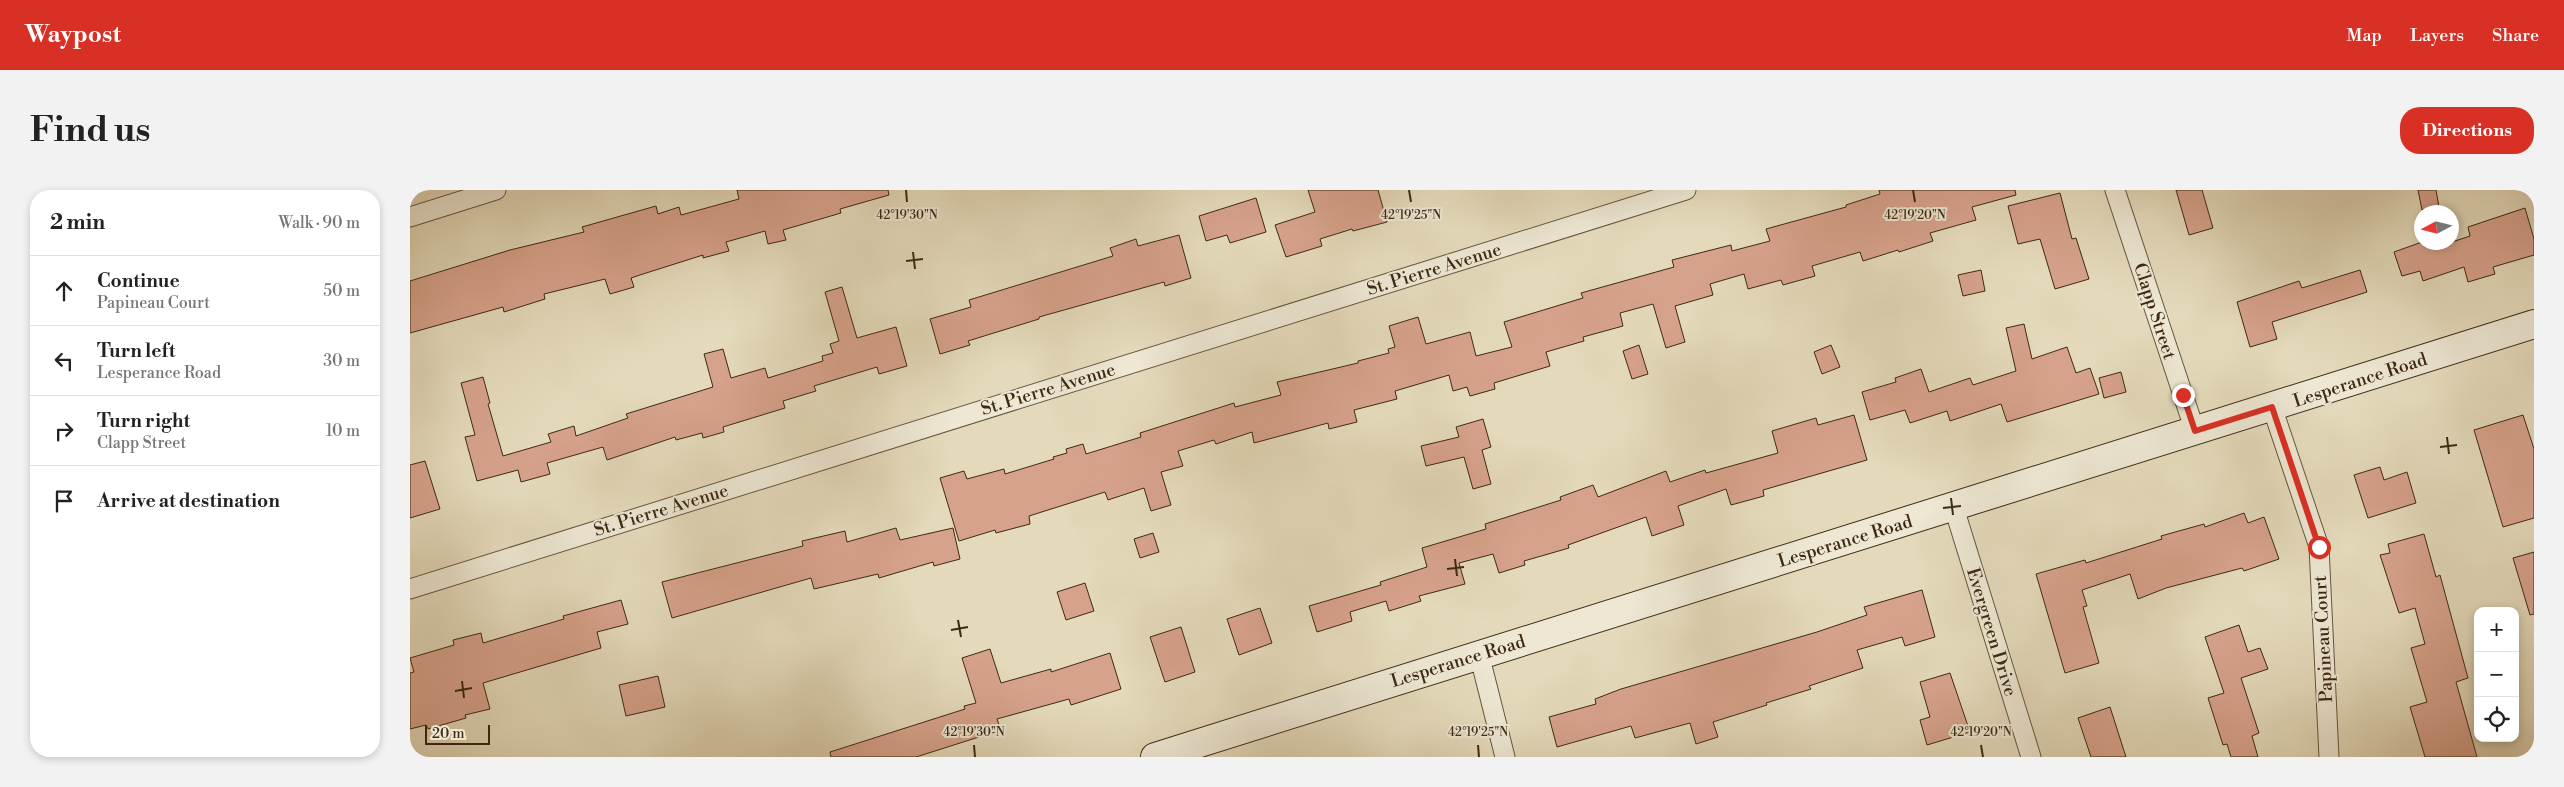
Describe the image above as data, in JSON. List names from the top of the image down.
{
  "streets": {
    "main road": ["Lesperance Road"],
    "street": [
      "St. Pierre Avenue",
      "Clapp Street",
      "Evergreen Drive",
      "Papineau Court"
    ]
  },
  "crossings": [
    ["Clapp Street", "Lesperance Road"],
    ["Lesperance Road", "Evergreen Drive"],
    ["Lesperance Road", "Papineau Court"]
  ],
  "scale_bar": "20 m",
  "north": "left",
  "page": {
    "header": "Waypost",
    "nav": ["Map", "Layers", "Share"],
    "buttons": "Directions",
    "title": "Find us",
    "heading": ["2 min", "Walk · 90 m"],
    "list": [
      ["Continue", "Papineau Court", "50 m"],
      ["Turn left", "Lesperance Road", "30 m"],
      ["Turn right", "Clapp Street", "10 m"],
      "Arrive at destination"
    ],
    "map_buttons": ["+", "−"],
    "scale": "20 m"
  },
  "coordinates": ["42°19'30\"N", "42°19'25\"N", "42°19'20\"N"]
}
